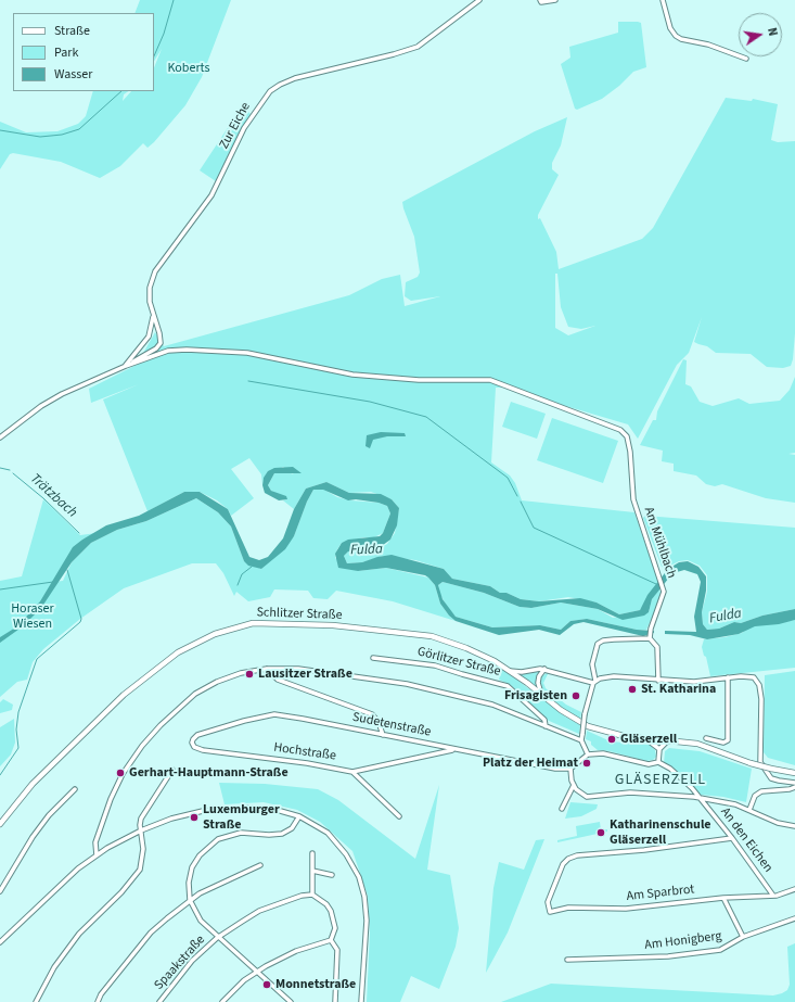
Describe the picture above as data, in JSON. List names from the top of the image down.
{
  "streets": {
    "main road": ["Schlitzer Straße"],
    "street": [
      "Zur Eiche",
      "Am Mühlbach",
      "Görlitzer Straße",
      "Sudetenstraße",
      "Hochstraße",
      "An den Eichen",
      "Am Sparbrot",
      "Am Honigberg",
      "Spaakstraße"
    ]
  },
  "crossings": [
    ["Zur Eiche", "Am Mühlbach"],
    ["Sudetenstraße", "Hochstraße"],
    ["An den Eichen", "Am Sparbrot"]
  ],
  "districts": ["GLÄSERZELL"],
  "water": ["Trätzbach", "Fulda"],
  "parks": ["Koberts", "Horaser Wiesen"],
  "places": [
    "Lausitzer Straße",
    "St. Katharina",
    "Frisagisten",
    "Gläserzell",
    "Platz der Heimat",
    "Gerhart-Hauptmann-Straße",
    "Luxemburger Straße",
    "Katharinenschule Gläserzell",
    "Monnetstraße"
  ],
  "legend": ["Straße", "Park", "Wasser"],
  "north": "right"
}
